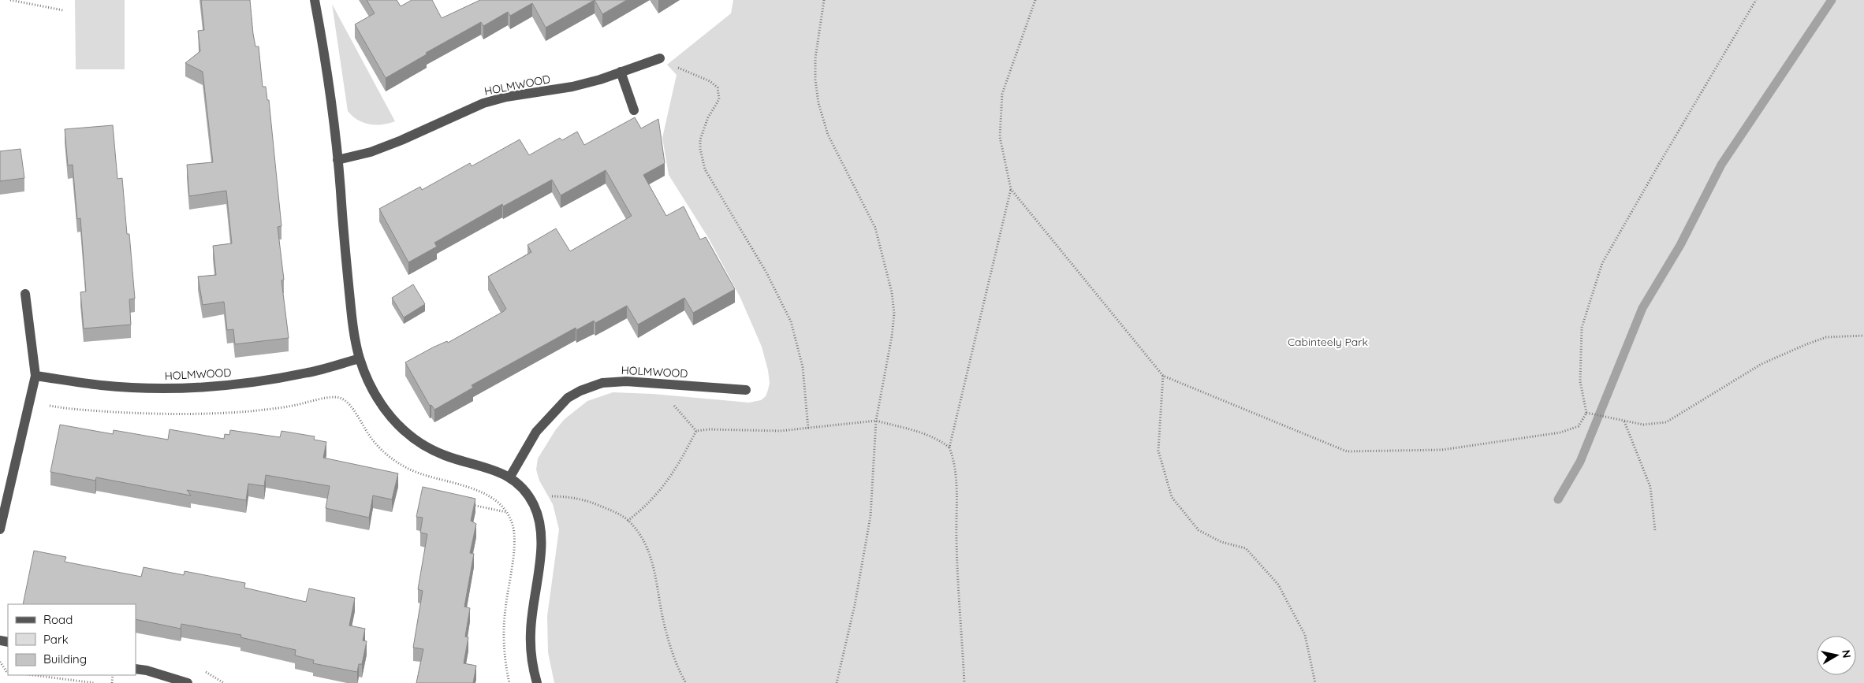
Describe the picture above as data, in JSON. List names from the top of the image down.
{
  "streets": {
    "street": ["HOLMWOOD"]
  },
  "parks": ["Cabinteely Park"],
  "legend": ["Road", "Park", "Building"],
  "north": "right"
}
